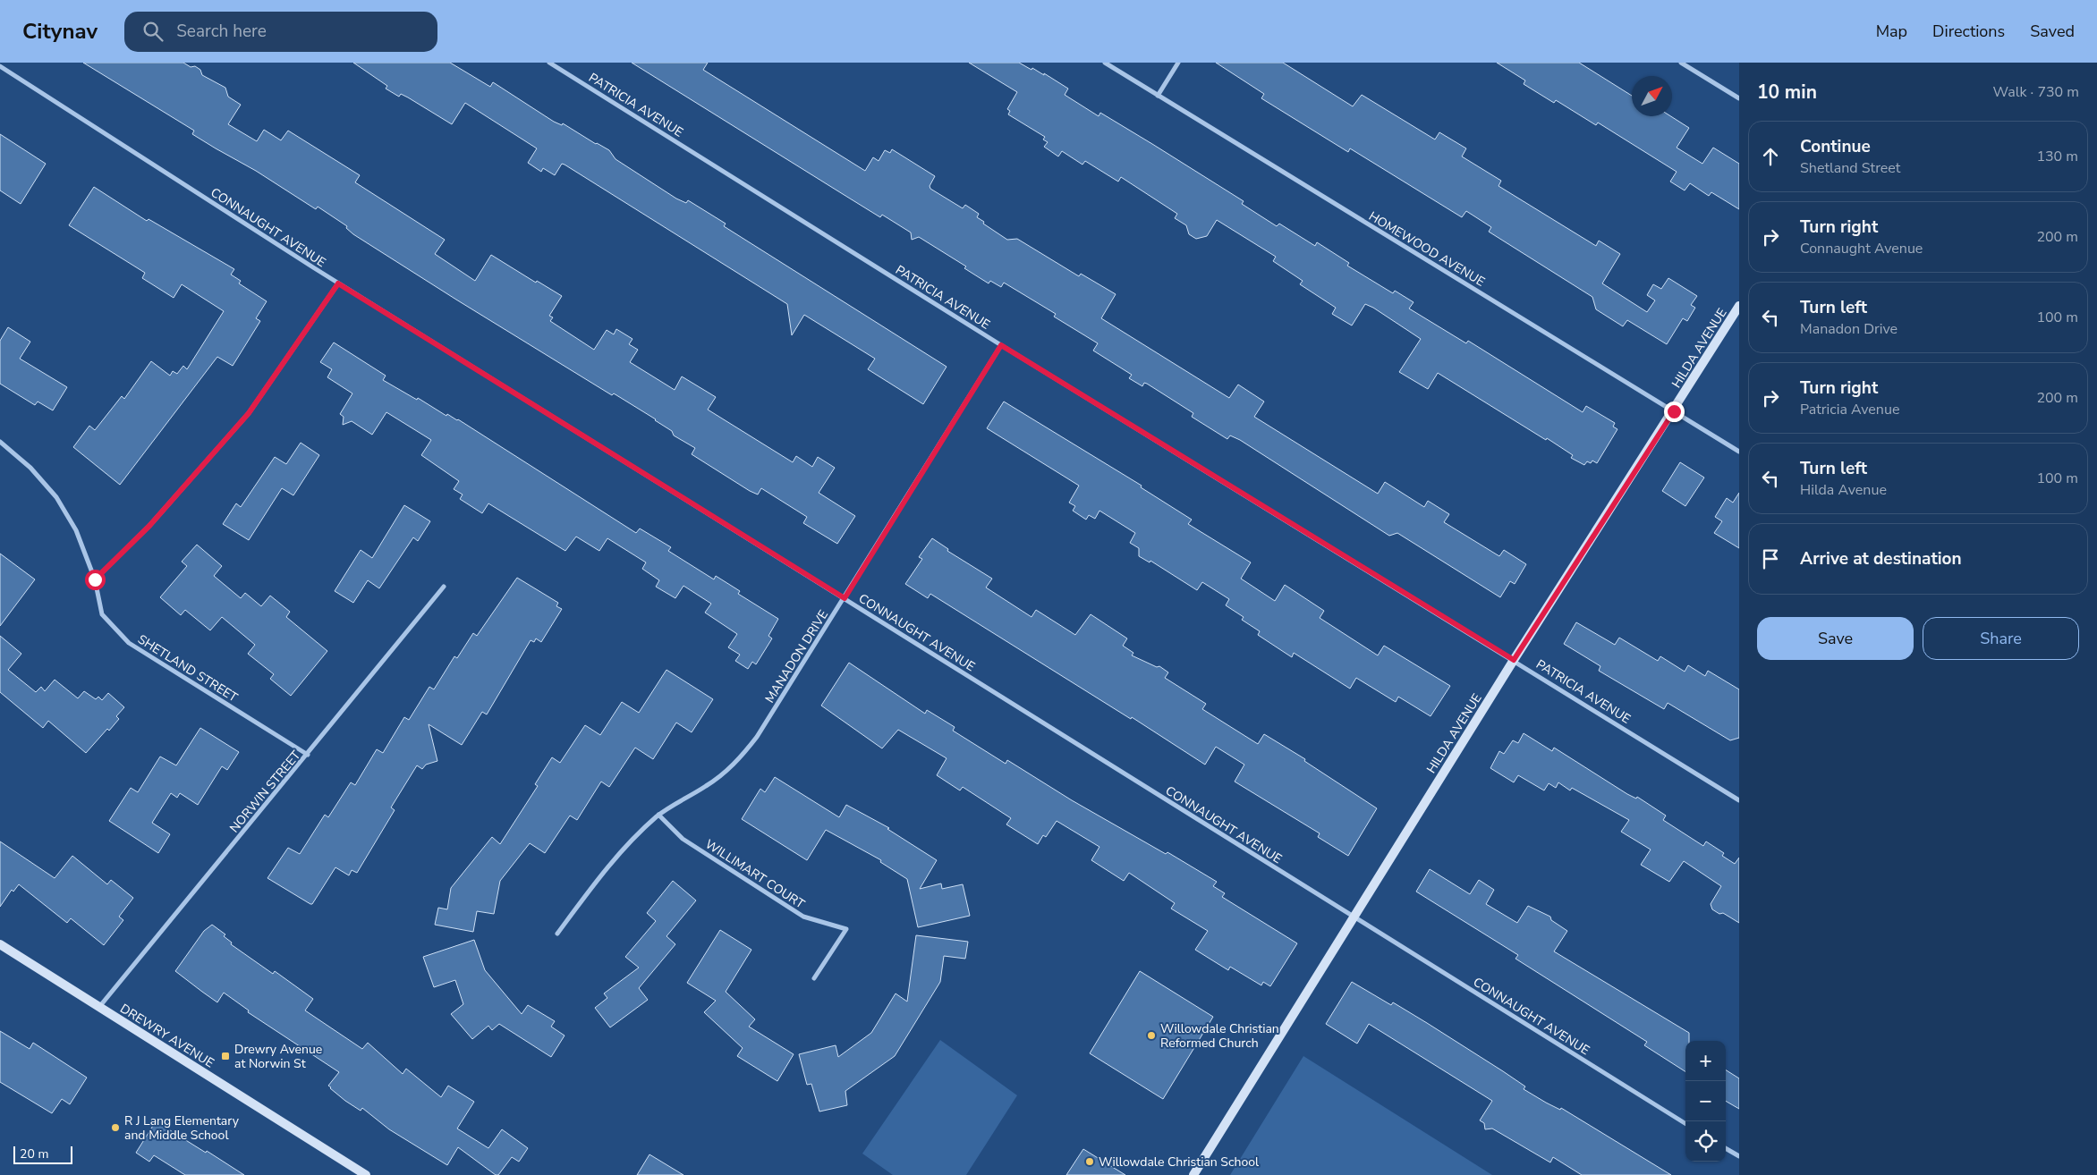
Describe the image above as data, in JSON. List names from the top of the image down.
{
  "streets": {
    "street": [
      "PATRICIA AVENUE",
      "CONNAUGHT AVENUE",
      "HOMEWOOD AVENUE",
      "HILDA AVENUE",
      "MANADON DRIVE",
      "SHETLAND STREET",
      "NORWIN STREET",
      "WILLIMART COURT",
      "DREWRY AVENUE"
    ]
  },
  "crossings": [
    ["PATRICIA AVENUE", "HILDA AVENUE"],
    ["PATRICIA AVENUE", "MANADON DRIVE"],
    ["CONNAUGHT AVENUE", "HILDA AVENUE"],
    ["CONNAUGHT AVENUE", "MANADON DRIVE"],
    ["HOMEWOOD AVENUE", "HILDA AVENUE"],
    ["MANADON DRIVE", "WILLIMART COURT"],
    ["SHETLAND STREET", "NORWIN STREET"],
    ["NORWIN STREET", "DREWRY AVENUE"]
  ],
  "places": {
    "other": ["Willowdale Christian Reformed Church", "R J Lang Elementary and Middle School", "Willowdale Christian School"],
    "transit": ["Drewry Avenue at Norwin St"]
  },
  "scale_bar": "20 m",
  "north": "top right",
  "page": {
    "header": "Citynav",
    "search": "Search here",
    "nav": ["Map", "Directions", "Saved"],
    "heading": ["10 min", "Walk · 730 m"],
    "list": [
      ["Continue", "Shetland Street", "130 m"],
      ["Turn right", "Connaught Avenue", "200 m"],
      ["Turn left", "Manadon Drive", "100 m"],
      ["Turn right", "Patricia Avenue", "200 m"],
      ["Turn left", "Hilda Avenue", "100 m"],
      "Arrive at destination"
    ],
    "buttons": ["Save", "Share"],
    "map_buttons": ["+", "−"],
    "scale": "20 m"
  }
}
